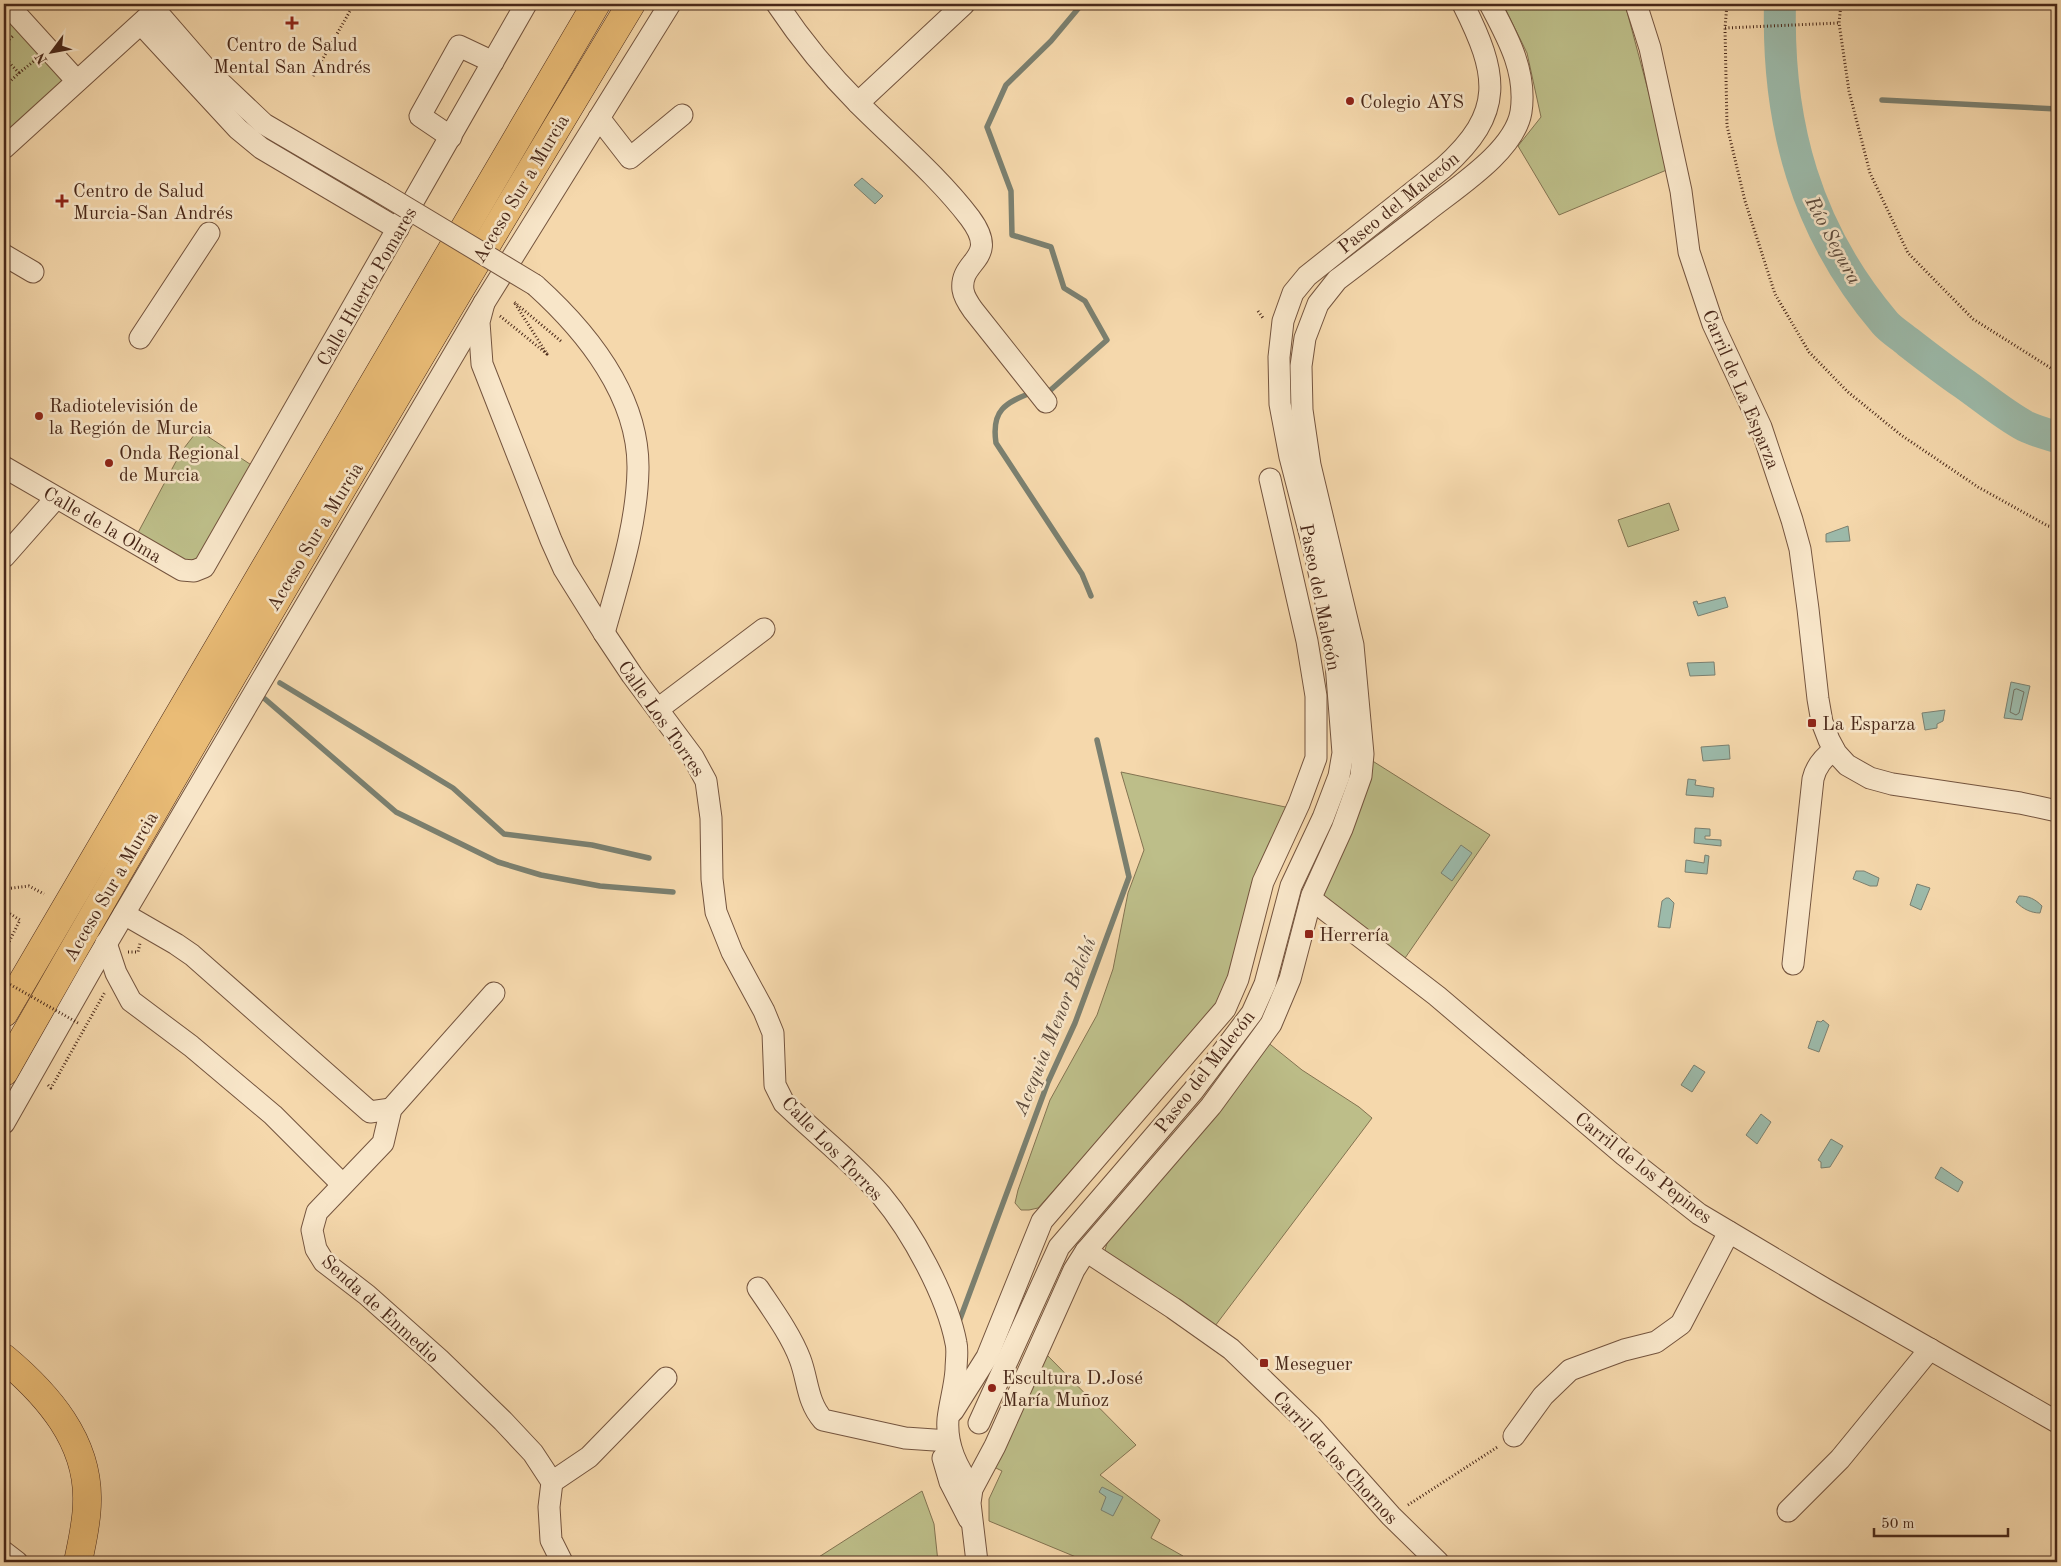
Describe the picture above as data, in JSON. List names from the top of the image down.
{
  "streets": {
    "main road": ["Acceso Sur a Murcia"],
    "street": [
      "Paseo del Malecón",
      "Calle Huerto Pomares",
      "Carril de La Esparza",
      "Calle de la Olma",
      "Calle Los Torres",
      "Carril de los Pepines",
      "Senda de Enmedio",
      "Carril de los Chornos"
    ]
  },
  "crossings": [
    ["Calle Huerto Pomares", "Calle de la Olma"]
  ],
  "water": ["Río Segura", "Acequia Menor Belchí"],
  "places": {
    "health": ["Centro de Salud Mental San Andrés", "Centro de Salud Murcia-San Andrés"],
    "other": [
      "Colegio AYS",
      "Radiotelevisión de la Región de Murcia",
      "Onda Regional de Murcia",
      "Escultura D.José María Muñoz"
    ],
    "transit": ["La Esparza", "Herrería", "Meseguer"]
  },
  "scale_bar": "50 m",
  "north": "bottom left"
}
